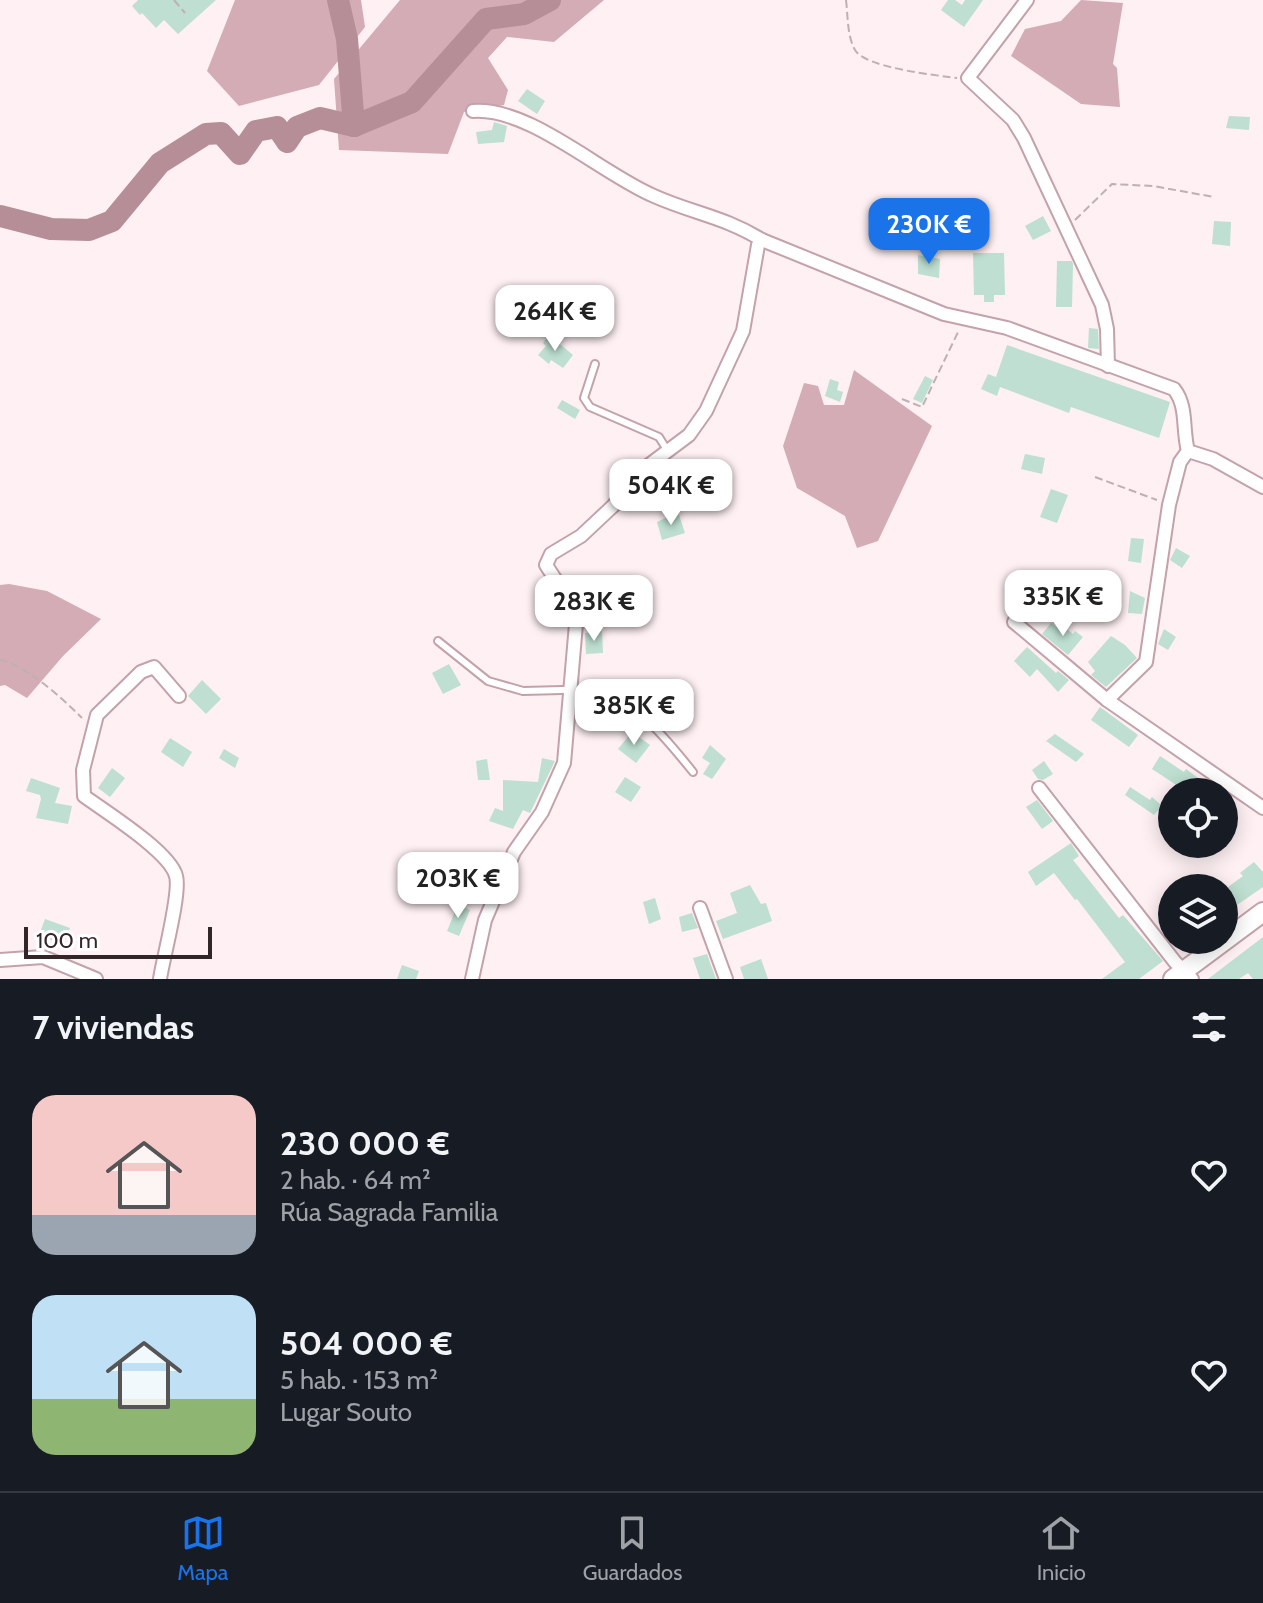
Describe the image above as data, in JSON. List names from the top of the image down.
{
  "scale_bar": "100 m",
  "page": {
    "price": [
      "230K €",
      "264K €",
      "504K €",
      "335K €",
      "283K €",
      "385K €",
      "203K €"
    ],
    "scale": "100 m",
    "heading": "7 viviendas",
    "list": [
      {
        "name": "230 000 €",
        "note": "2 hab. · 64 m² · Rúa Sagrada Familia"
      },
      {
        "name": "504 000 €",
        "note": "5 hab. · 153 m² · Lugar Souto"
      }
    ],
    "tabs": ["Mapa", "Guardados", "Inicio"]
  }
}
